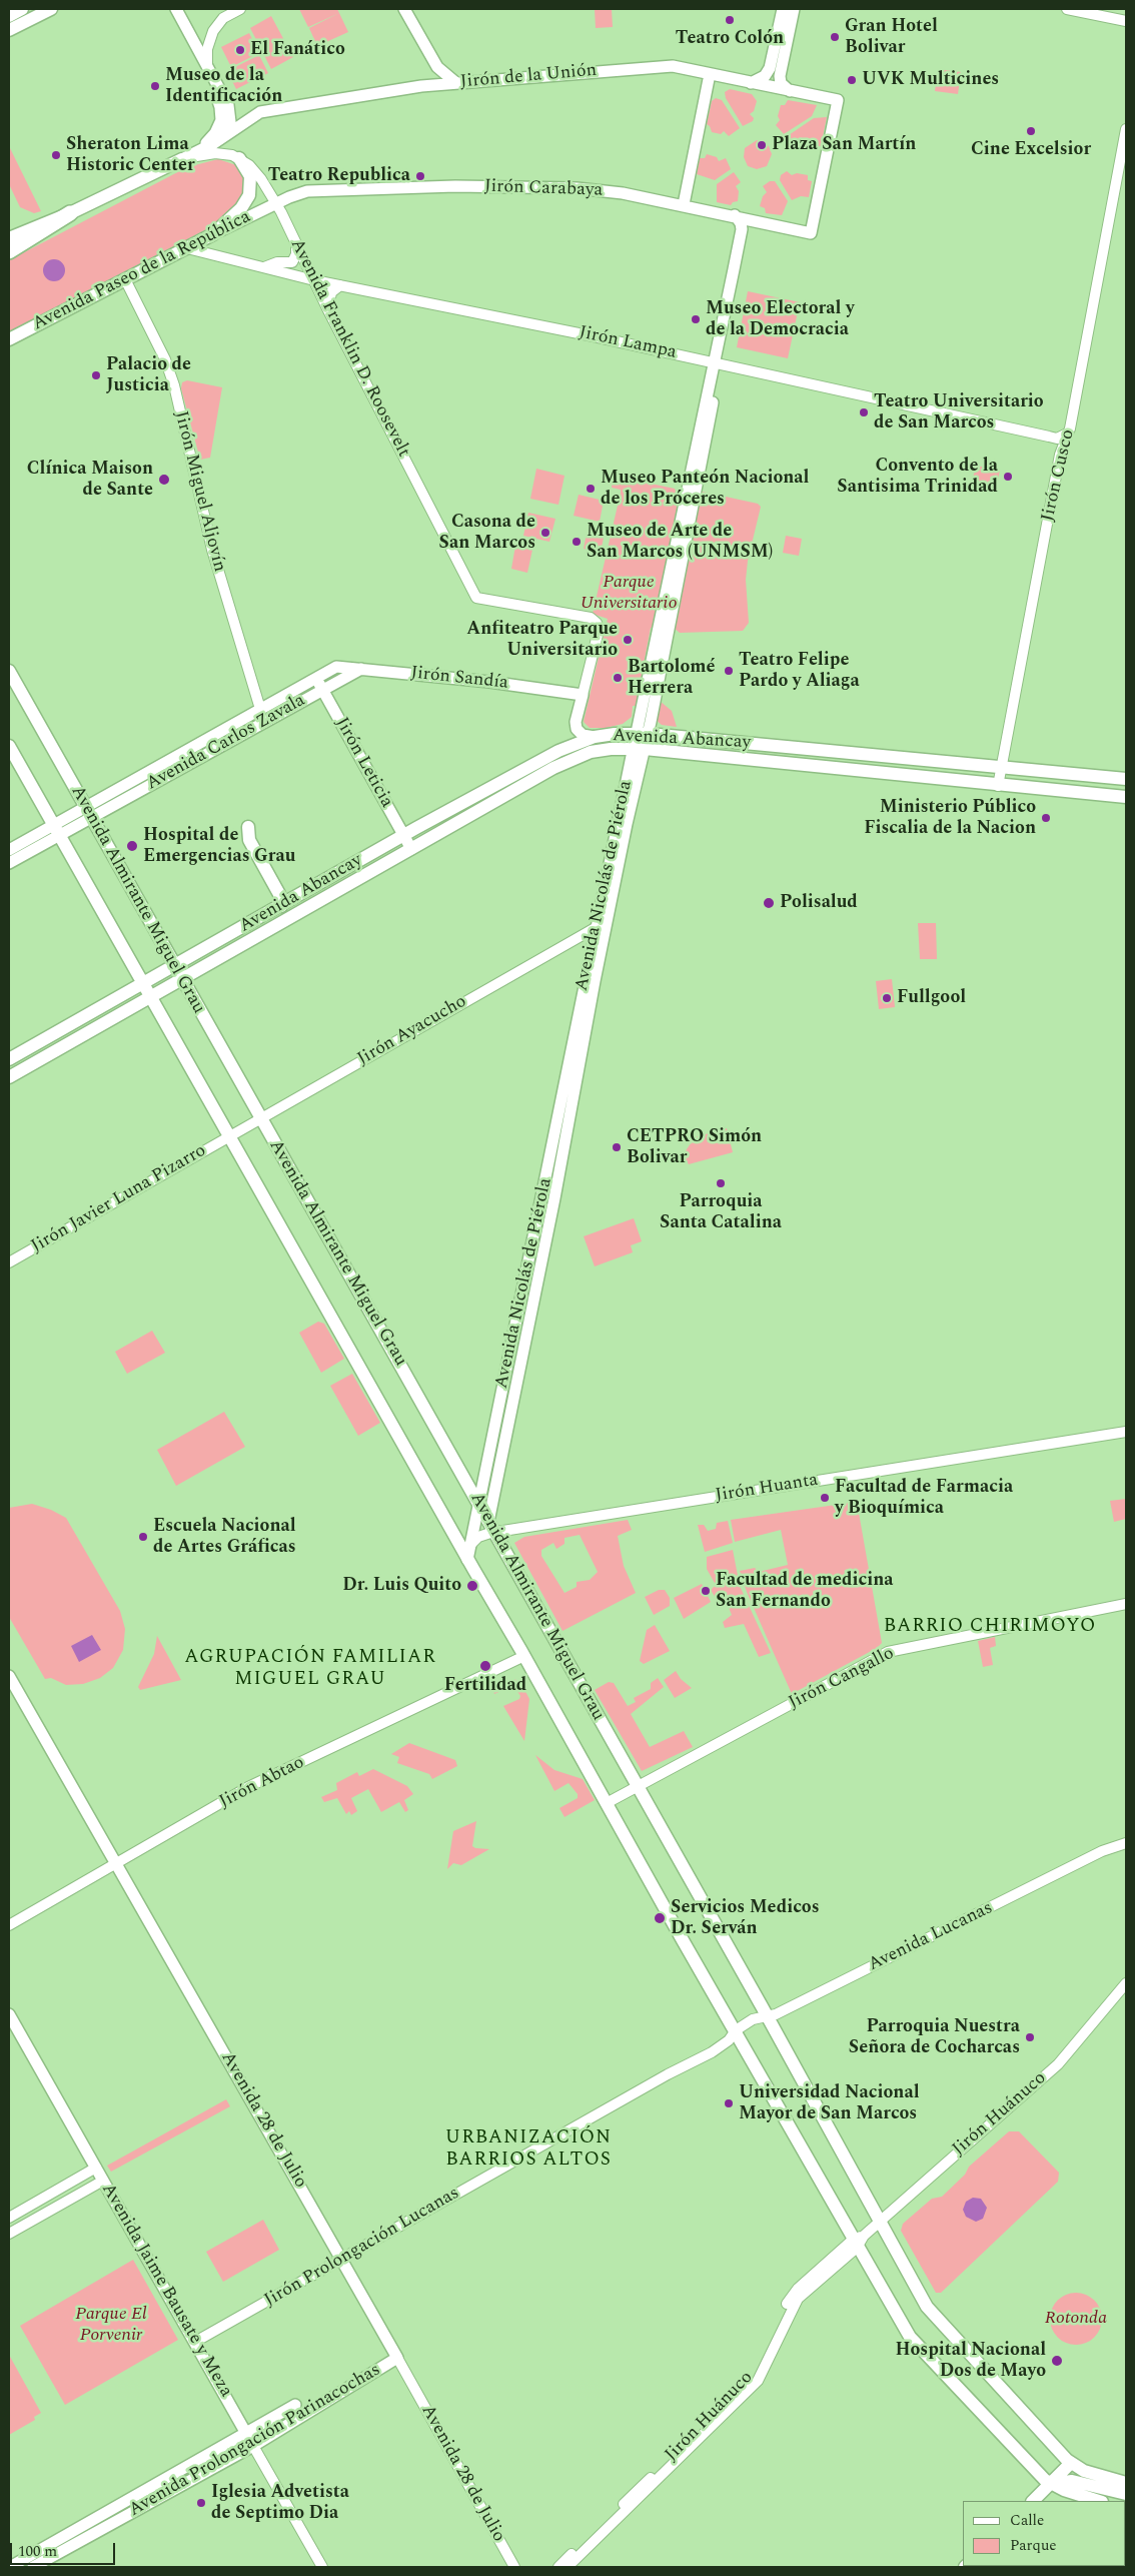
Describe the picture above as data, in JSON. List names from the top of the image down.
{
  "streets": {
    "main road": [
      "Jirón de la Unión",
      "Jirón Carabaya",
      "Avenida Paseo de la República",
      "Jirón Sandía",
      "Avenida Abancay",
      "Avenida Carlos Zavala",
      "Jirón Leticia",
      "Avenida Nicolás de Piérola",
      "Avenida Almirante Miguel Grau",
      "Avenida 28 de Julio",
      "Avenida Jaime Bausate y Meza",
      "Avenida Prolongación Parinacochas"
    ],
    "street": [
      "Jirón Lampa",
      "Avenida Franklin D. Roosevelt",
      "Jirón Cusco",
      "Jirón Miguel Aljovín",
      "Jirón Ayacucho",
      "Jirón Javier Luna Pizarro",
      "Jirón Huanta",
      "Jirón Cangallo",
      "Jirón Abtao",
      "Avenida Lucanas",
      "Jirón Huánuco",
      "Jirón Prolongación Lucanas"
    ]
  },
  "crossings": [
    ["Jirón de la Unión", "Jirón Carabaya"],
    ["Jirón Carabaya", "Avenida Paseo de la República"],
    ["Jirón Carabaya", "Avenida Franklin D. Roosevelt"],
    ["Jirón Carabaya", "Avenida Nicolás de Piérola"],
    ["Avenida Paseo de la República", "Jirón Lampa"],
    ["Avenida Paseo de la República", "Avenida Franklin D. Roosevelt"],
    ["Avenida Paseo de la República", "Jirón Miguel Aljovín"],
    ["Jirón Lampa", "Avenida Franklin D. Roosevelt"],
    ["Jirón Lampa", "Jirón Cusco"],
    ["Jirón Lampa", "Avenida Nicolás de Piérola"],
    ["Avenida Franklin D. Roosevelt", "Jirón Sandía"],
    ["Jirón Cusco", "Avenida Abancay"],
    ["Jirón Miguel Aljovín", "Avenida Carlos Zavala"],
    ["Jirón Sandía", "Avenida Carlos Zavala"],
    ["Avenida Abancay", "Jirón Leticia"],
    ["Avenida Abancay", "Avenida Nicolás de Piérola"],
    ["Avenida Abancay", "Avenida Almirante Miguel Grau"],
    ["Avenida Carlos Zavala", "Jirón Leticia"],
    ["Avenida Carlos Zavala", "Avenida Almirante Miguel Grau"],
    ["Avenida Nicolás de Piérola", "Avenida Almirante Miguel Grau"],
    ["Avenida Nicolás de Piérola", "Jirón Ayacucho"],
    ["Avenida Nicolás de Piérola", "Jirón Huanta"],
    ["Avenida Almirante Miguel Grau", "Jirón Ayacucho"],
    ["Avenida Almirante Miguel Grau", "Jirón Javier Luna Pizarro"],
    ["Avenida Almirante Miguel Grau", "Jirón Huanta"],
    ["Avenida Almirante Miguel Grau", "Jirón Cangallo"],
    ["Avenida Almirante Miguel Grau", "Jirón Abtao"],
    ["Avenida Almirante Miguel Grau", "Avenida Lucanas"],
    ["Avenida Almirante Miguel Grau", "Jirón Huánuco"],
    ["Avenida Almirante Miguel Grau", "Jirón Prolongación Lucanas"],
    ["Jirón Ayacucho", "Jirón Javier Luna Pizarro"],
    ["Jirón Abtao", "Avenida 28 de Julio"],
    ["Avenida Lucanas", "Jirón Prolongación Lucanas"],
    ["Avenida 28 de Julio", "Jirón Prolongación Lucanas"],
    ["Avenida 28 de Julio", "Avenida Prolongación Parinacochas"],
    ["Jirón Prolongación Lucanas", "Avenida Jaime Bausate y Meza"],
    ["Avenida Jaime Bausate y Meza", "Avenida Prolongación Parinacochas"]
  ],
  "districts": ["BARRIO CHIRIMOYO", "AGRUPACIÓN FAMILIAR MIGUEL GRAU", "URBANIZACIÓN BARRIOS ALTOS"],
  "parks": ["Parque Universitario", "Parque El Porvenir", "Rotonda"],
  "places": [
    "Teatro Colón",
    "Gran Hotel Bolivar",
    "El Fanático",
    "UVK Multicines",
    "Museo de la Identificación",
    "Cine Excelsior",
    "Plaza San Martín",
    "Sheraton Lima Historic Center",
    "Teatro Republica",
    "Museo Electoral y de la Democracia",
    "Palacio de Justicia",
    "Teatro Universitario de San Marcos",
    "Convento de la Santisima Trinidad",
    "Clínica Maison de Sante",
    "Museo Panteón Nacional de los Próceres",
    "Casona de San Marcos",
    "Museo de Arte de San Marcos (UNMSM)",
    "Anfiteatro Parque Universitario",
    "Teatro Felipe Pardo y Aliaga",
    "Bartolomé Herrera",
    "Ministerio Público Fiscalia de la Nacion",
    "Hospital de Emergencias Grau",
    "Polisalud",
    "Fullgool",
    "CETPRO Simón Bolivar",
    "Parroquia Santa Catalina",
    "Facultad de Farmacia y Bioquímica",
    "Escuela Nacional de Artes Gráficas",
    "Dr. Luis Quito",
    "Facultad de medicina San Fernando",
    "Fertilidad",
    "Servicios Medicos Dr. Serván",
    "Parroquia Nuestra Señora de Cocharcas",
    "Universidad Nacional Mayor de San Marcos",
    "Hospital Nacional Dos de Mayo",
    "Iglesia Advetista de Septimo Dia"
  ],
  "legend": ["Calle", "Parque"],
  "scale_bar": "100 m"
}
